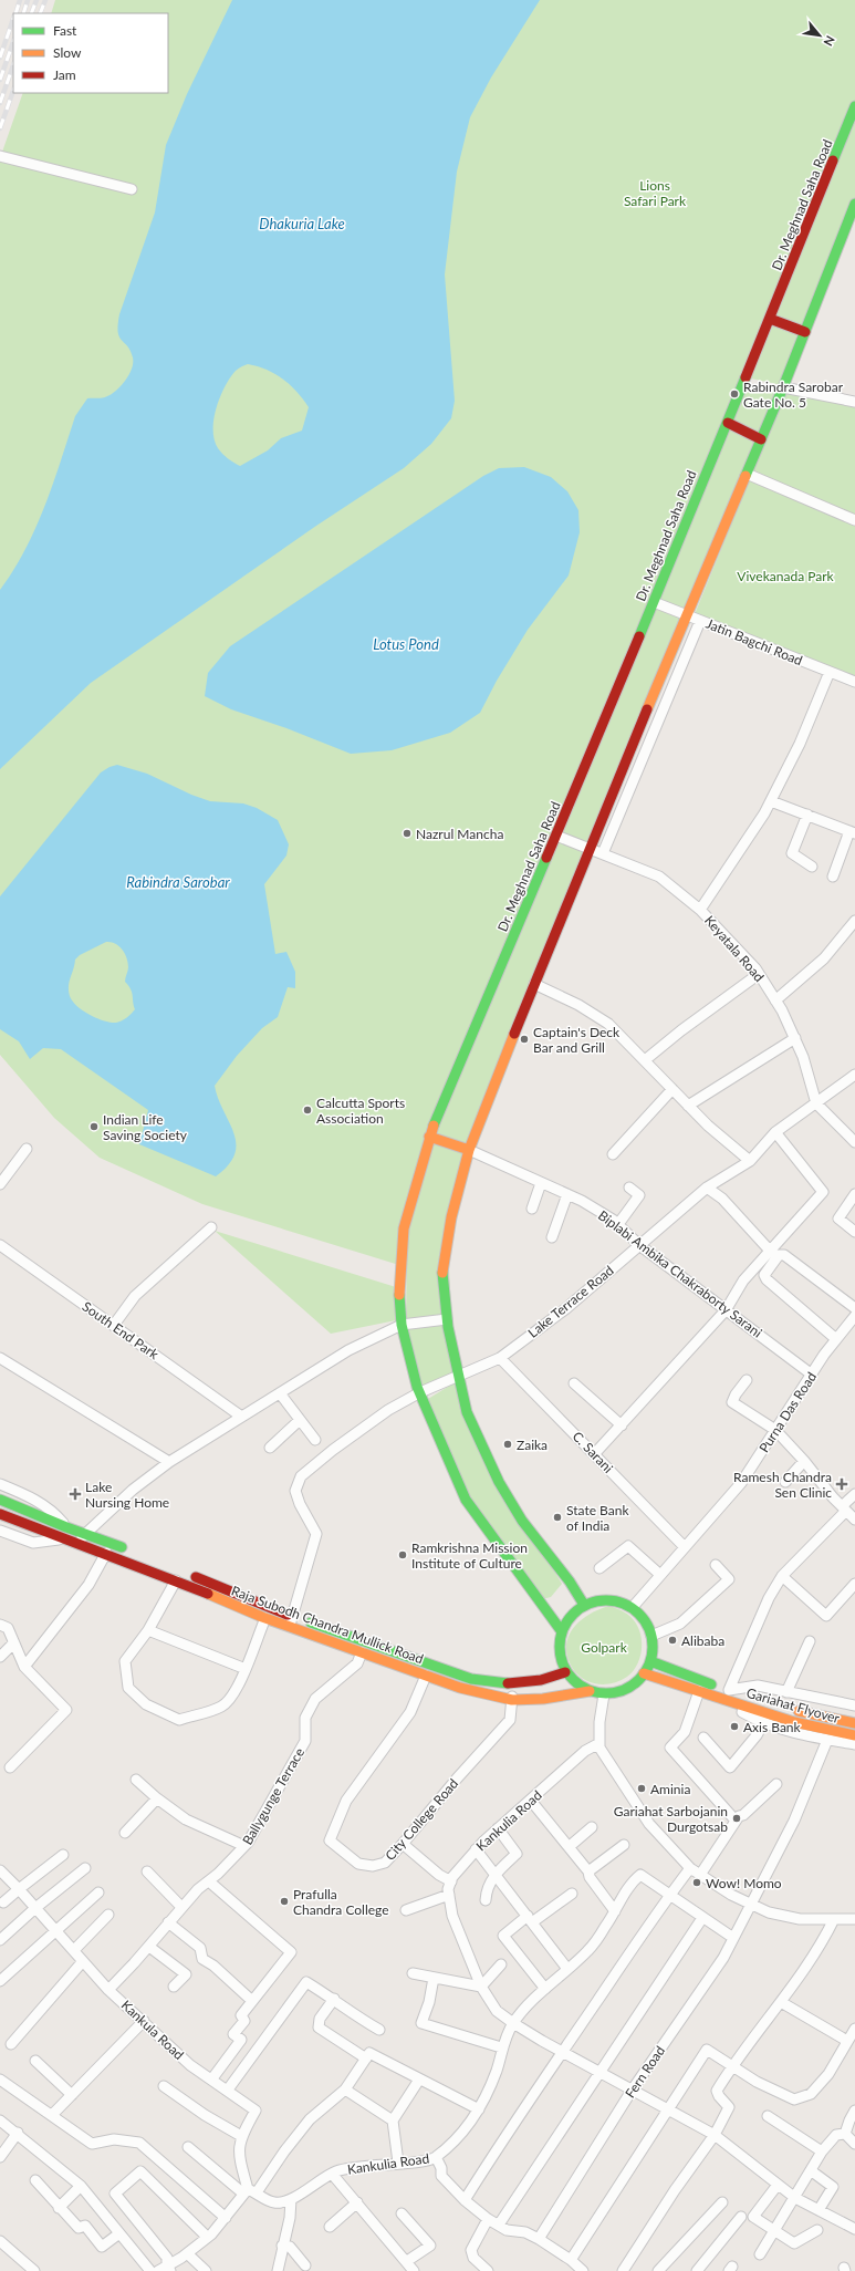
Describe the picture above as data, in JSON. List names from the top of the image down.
{
  "streets": {
    "street": [
      "Dr. Meghnad Saha Road",
      "Jatin Bagchi Road",
      "Keyatala Road",
      "Biplabi Ambika Chakraborty Sarani",
      "Lake Terrace Road",
      "South End Park",
      "Purna Das Road",
      "C. Sarani",
      "Raja Subodh Chandra Mullick Road",
      "Gariahat Flyover",
      "Ballygunge Terrace",
      "City College Road",
      "Kankulia Road",
      "Kankula Road",
      "Fern Road"
    ]
  },
  "crossings": [
    ["Dr. Meghnad Saha Road", "Jatin Bagchi Road"],
    ["Dr. Meghnad Saha Road", "Keyatala Road"],
    ["Dr. Meghnad Saha Road", "Lake Terrace Road"],
    ["Dr. Meghnad Saha Road", "Purna Das Road"],
    ["Dr. Meghnad Saha Road", "Raja Subodh Chandra Mullick Road"],
    ["Keyatala Road", "Lake Terrace Road"],
    ["Biplabi Ambika Chakraborty Sarani", "Lake Terrace Road"],
    ["Biplabi Ambika Chakraborty Sarani", "Purna Das Road"],
    ["Lake Terrace Road", "C. Sarani"],
    ["Lake Terrace Road", "Raja Subodh Chandra Mullick Road"],
    ["Purna Das Road", "C. Sarani"],
    ["Purna Das Road", "Raja Subodh Chandra Mullick Road"],
    ["Raja Subodh Chandra Mullick Road", "Ballygunge Terrace"],
    ["Raja Subodh Chandra Mullick Road", "City College Road"],
    ["Ballygunge Terrace", "Kankula Road"],
    ["Kankulia Road", "Fern Road"]
  ],
  "water": ["Dhakuria Lake", "Lotus Pond", "Rabindra Sarobar"],
  "parks": ["Lions Safari Park", "Vivekanada Park", "Golpark"],
  "places": {
    "other": [
      "Rabindra Sarobar Gate No. 5",
      "Nazrul Mancha",
      "Captain's Deck Bar and Grill",
      "Calcutta Sports Association",
      "Indian Life Saving Society",
      "Zaika",
      "State Bank of India",
      "Ramkrishna Mission Institute of Culture",
      "Alibaba",
      "Axis Bank",
      "Aminia",
      "Gariahat Sarbojanin Durgotsab",
      "Wow! Momo",
      "Prafulla Chandra College"
    ],
    "health": ["Ramesh Chandra Sen Clinic", "Lake Nursing Home"]
  },
  "legend": ["Fast", "Slow", "Jam"],
  "north": "bottom right"
}
